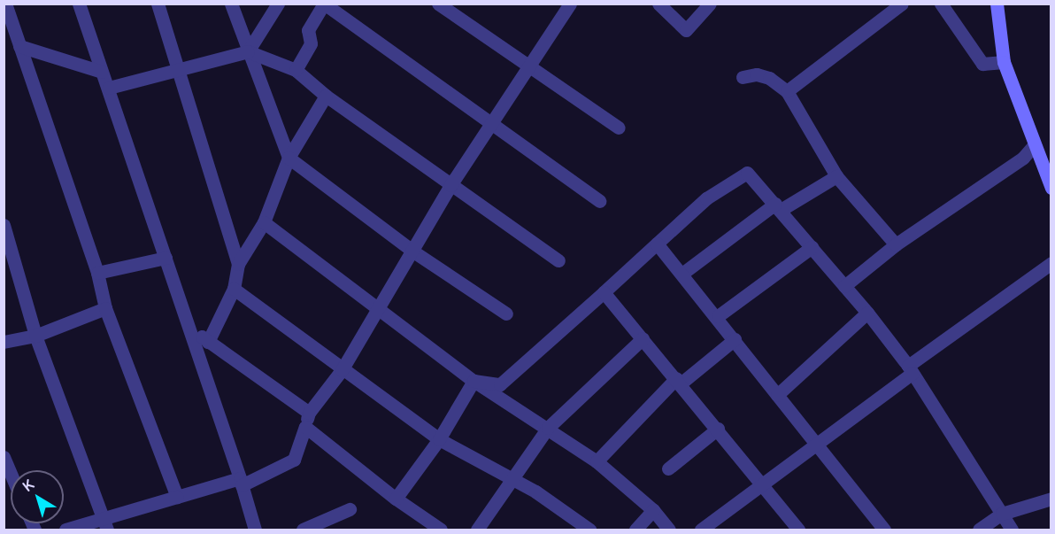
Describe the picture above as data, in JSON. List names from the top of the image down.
{
  "north": "top left"
}
